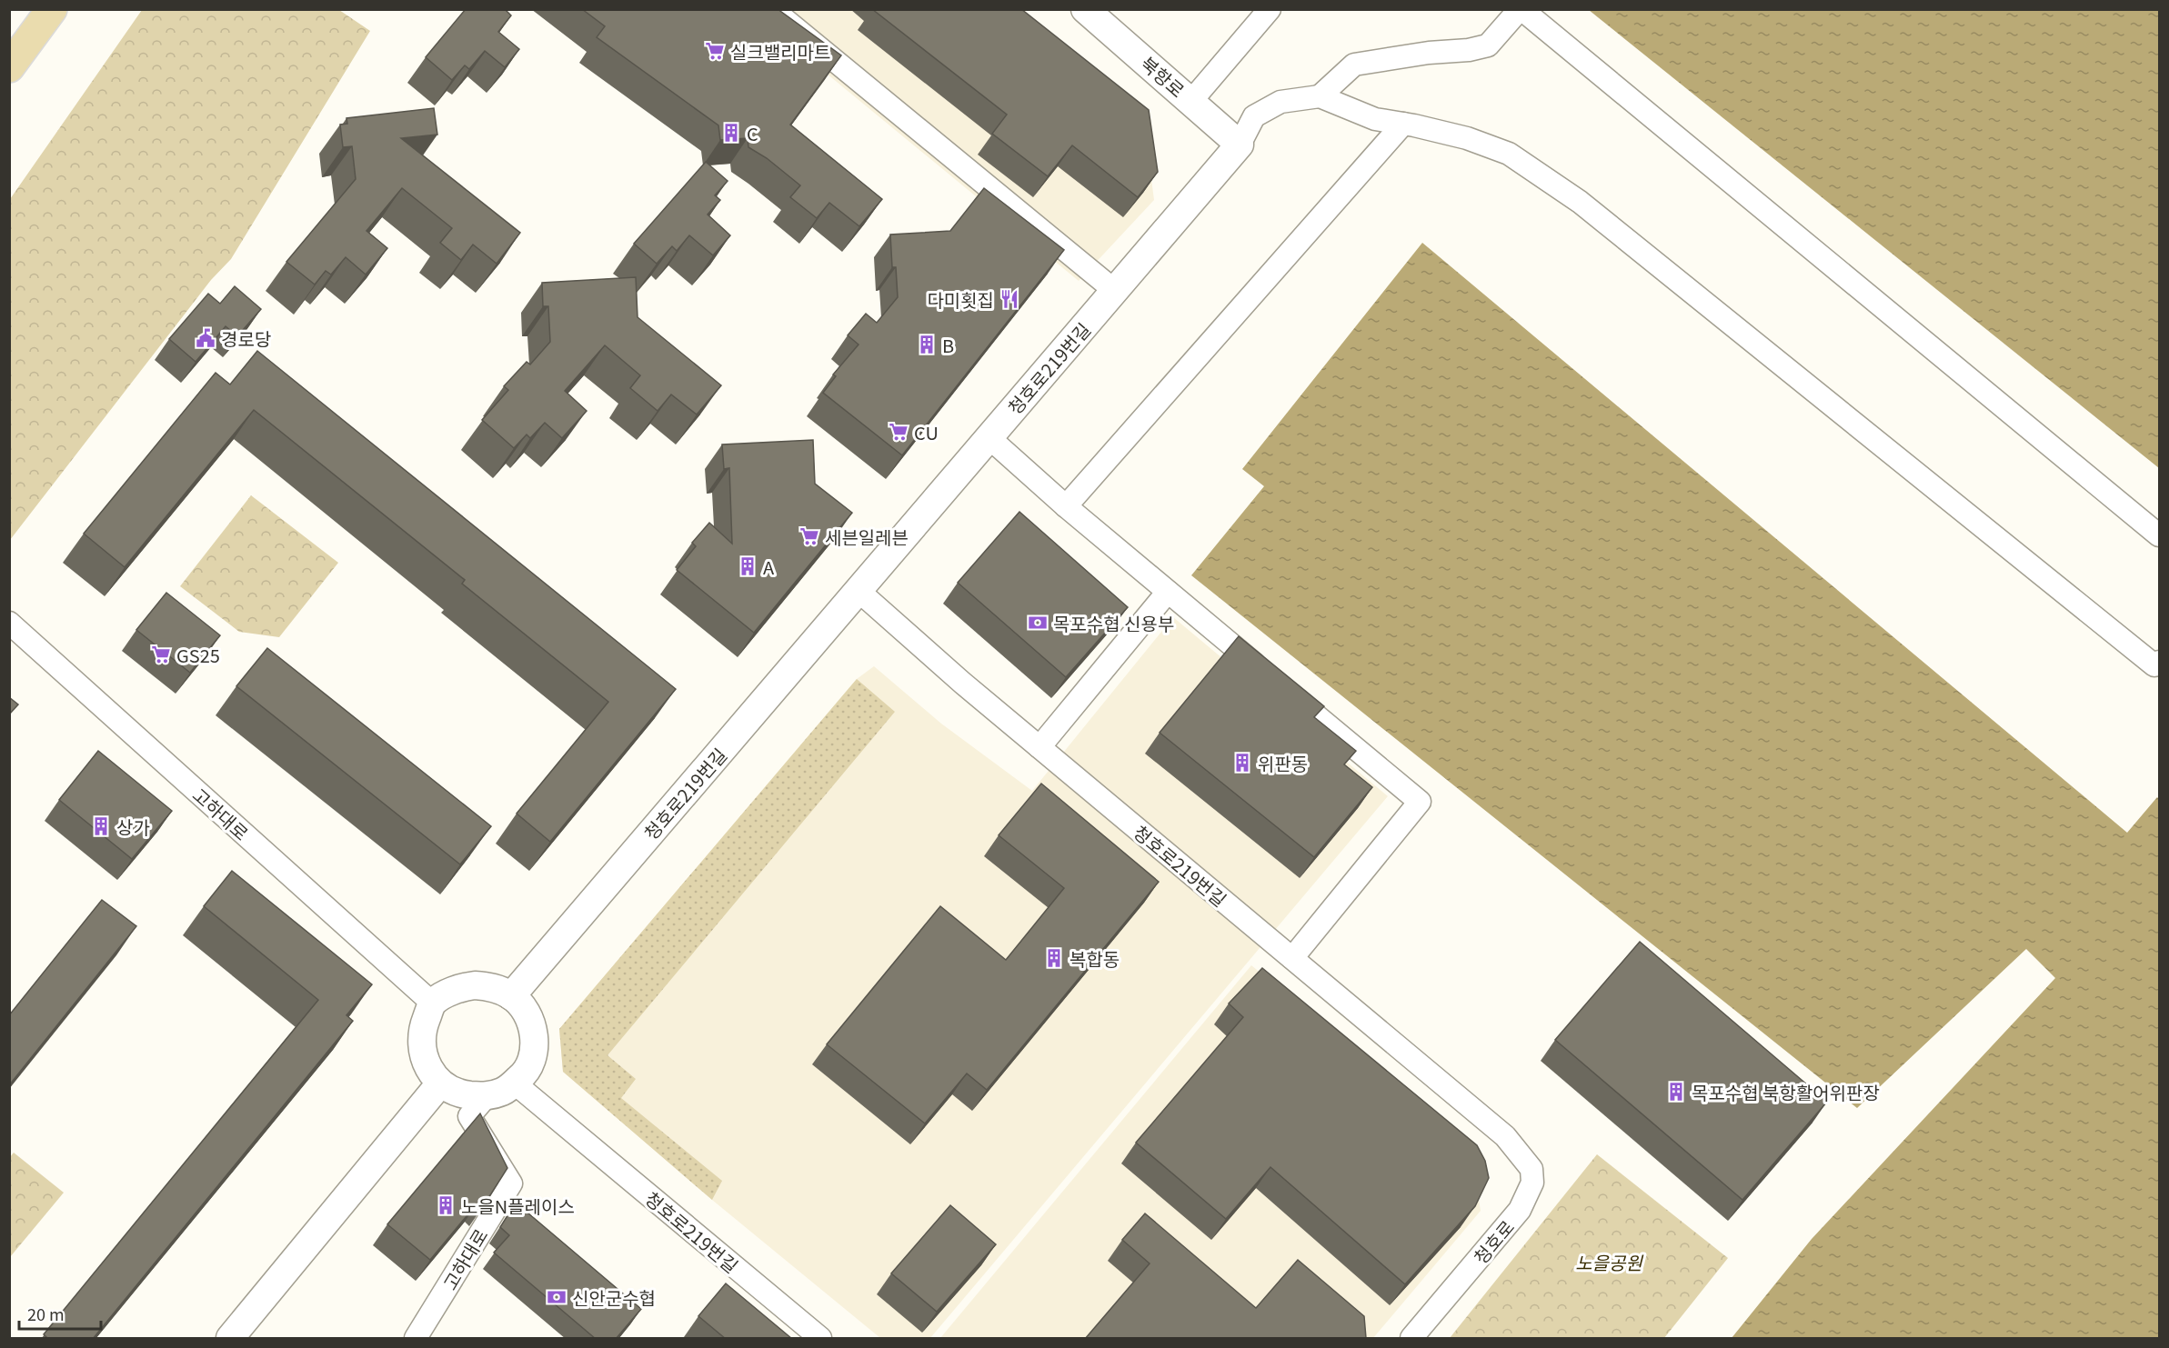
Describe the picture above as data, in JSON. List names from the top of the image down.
{
  "streets": {
    "street": [
      "북항로",
      "청호로219번길",
      "고하대로",
      "청호로"
    ]
  },
  "crossings": [
    ["북항로", "청호로219번길"],
    ["청호로219번길", "고하대로"],
    ["청호로219번길", "청호로"]
  ],
  "parks": ["노을공원"],
  "places": {
    "supermarket": [
      "실크밸리마트",
      "CU",
      "세븐일레븐",
      "GS25"
    ],
    "building": [
      "C",
      "B",
      "A",
      "위판동",
      "상가",
      "복합동",
      "목포수협 북항활어위판장",
      "노을N플레이스"
    ],
    "restaurant": ["다미횟집"],
    "public building": ["경로당"],
    "bank": ["목포수협 신용부", "신안군수협"]
  },
  "scale_bar": "20 m"
}
